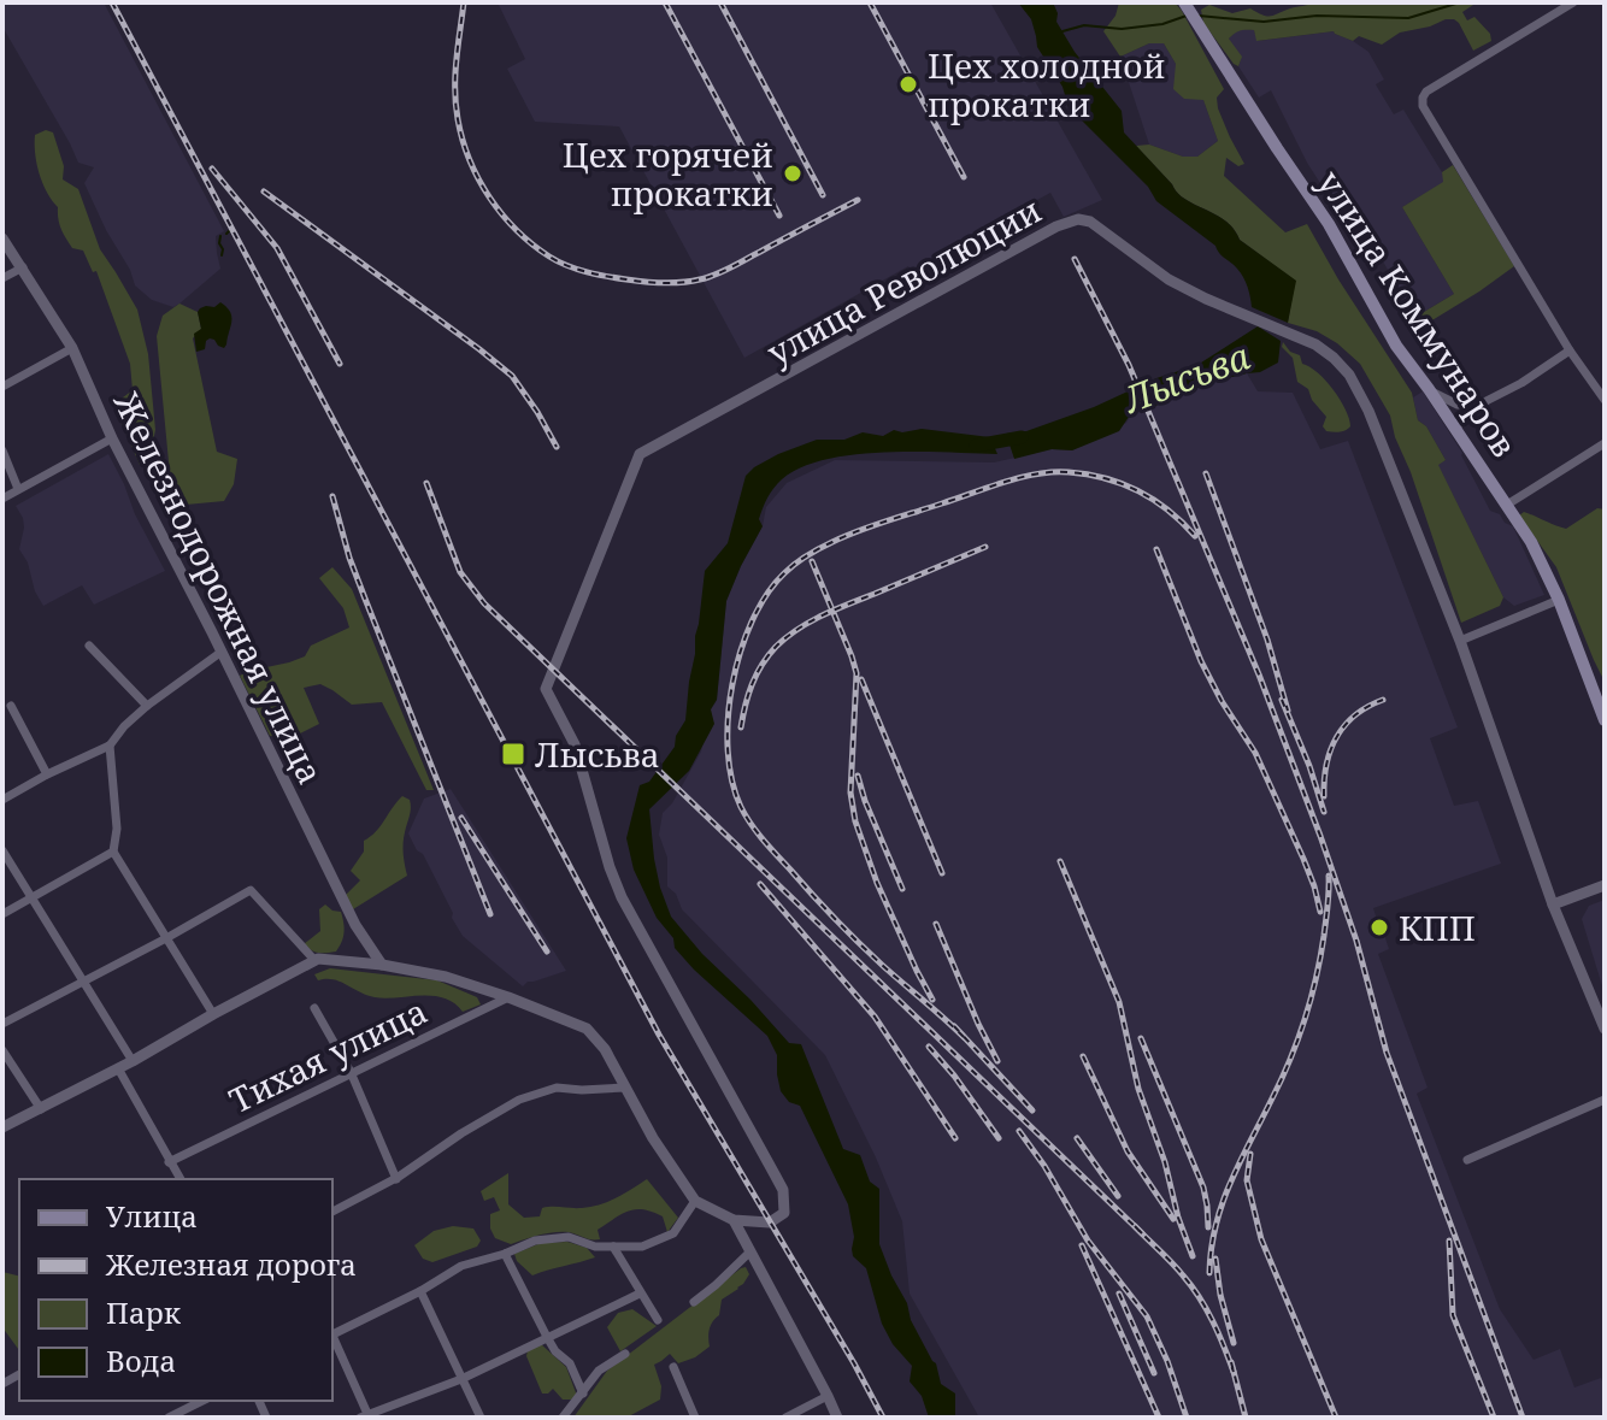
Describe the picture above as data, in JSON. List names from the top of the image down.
{
  "streets": {
    "main road": ["улица Коммунаров"],
    "street": ["улица Революции", "Железнодорожная улица", "Тихая улица"]
  },
  "water": ["Лысьва"],
  "places": {
    "other": ["Цех холодной прокатки", "Цех горячей прокатки", "КПП"],
    "transit": ["Лысьва"]
  },
  "legend": [
    "Улица",
    "Железная дорога",
    "Парк",
    "Вода"
  ]
}
